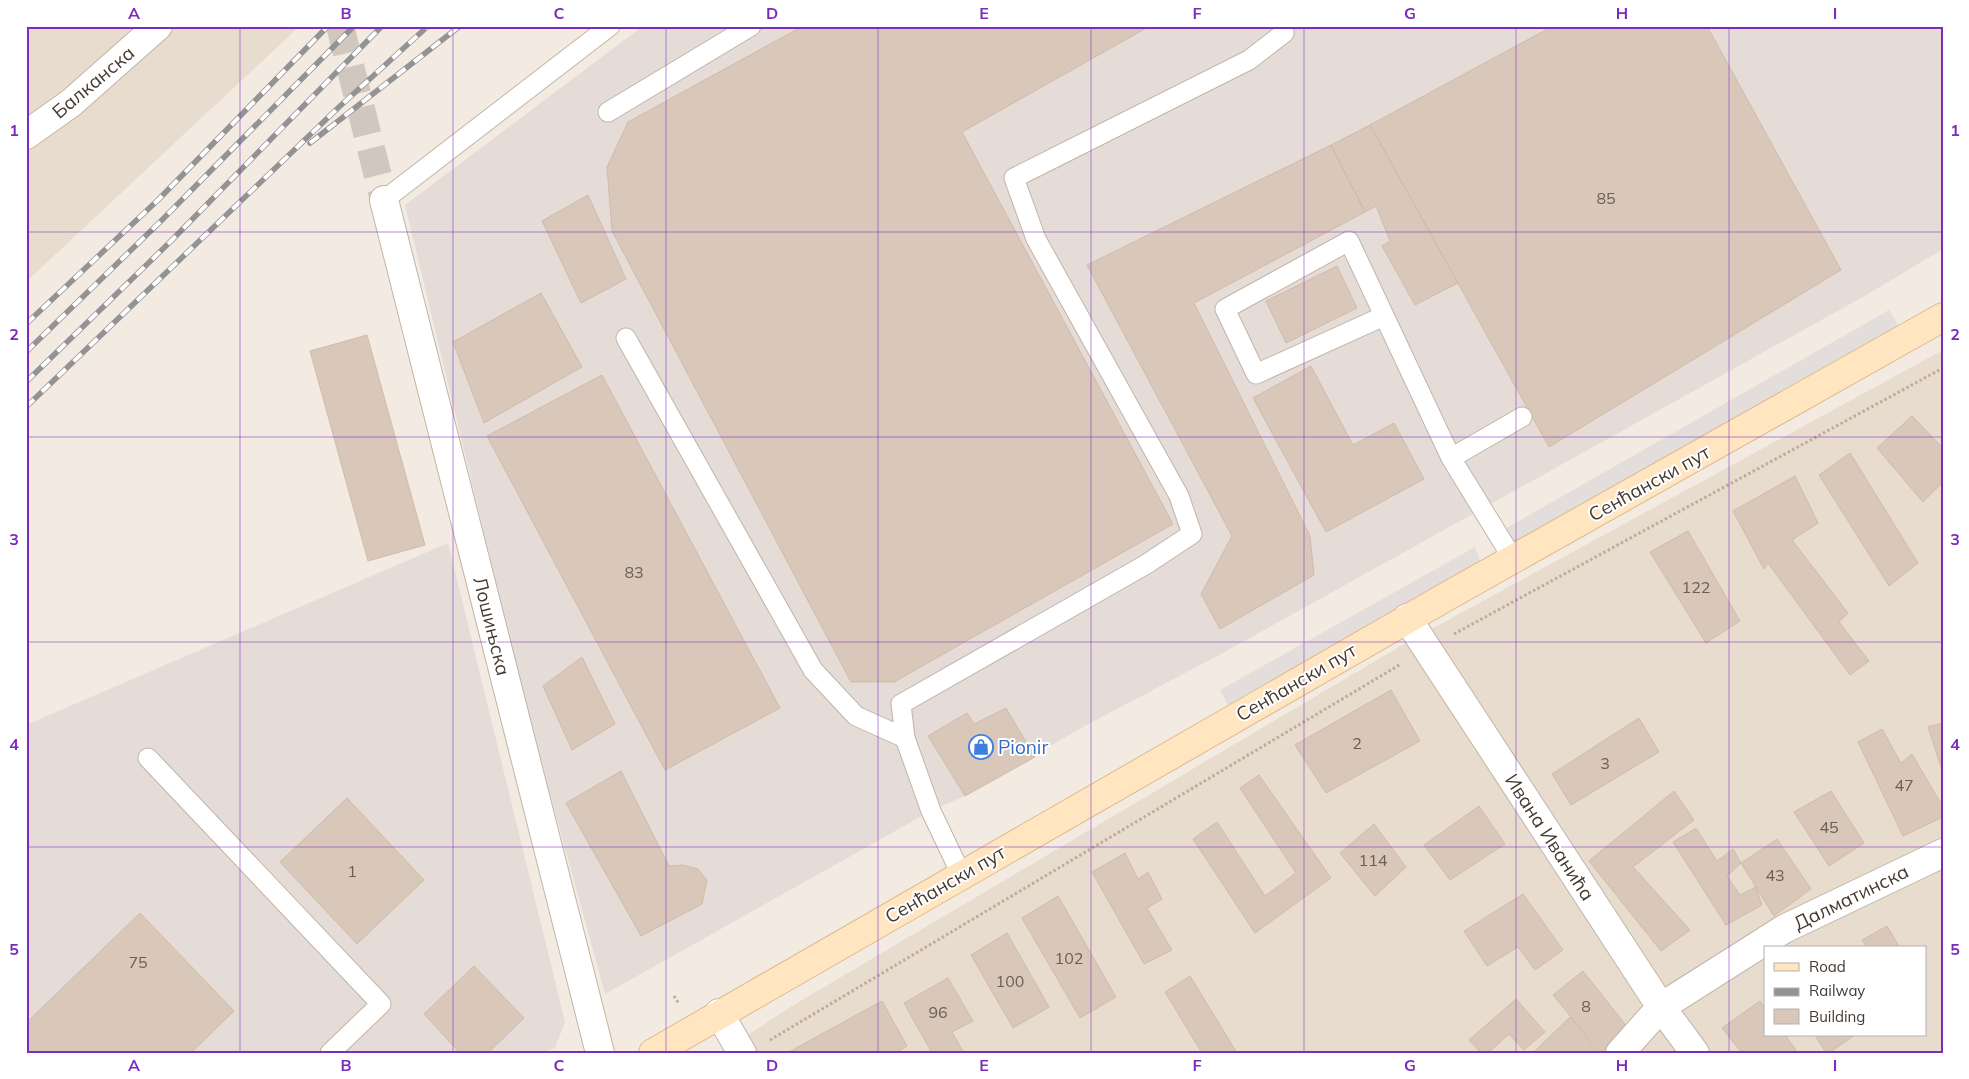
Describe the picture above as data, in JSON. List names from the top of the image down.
{
  "streets": {
    "main road": ["Сенћански пут"],
    "street": [
      "Балканска",
      "Лошињска",
      "Ивана Иванића",
      "Далматинска"
    ]
  },
  "crossings": [
    ["Сенћански пут", "Ивана Иванића"],
    ["Ивана Иванића", "Далматинска"]
  ],
  "places": {
    "shop": ["Pionir"]
  },
  "house_numbers": [
    "85",
    "83",
    "122",
    "2",
    "3",
    "47",
    "45",
    "114",
    "1",
    "43",
    "102",
    "75",
    "100",
    "8",
    "96"
  ],
  "legend": ["Road", "Railway", "Building"],
  "grid": {
    "columns": [
      "A",
      "B",
      "C",
      "D",
      "E",
      "F",
      "G",
      "H",
      "I"
    ],
    "rows": [
      "1",
      "2",
      "3",
      "4",
      "5"
    ]
  }
}
